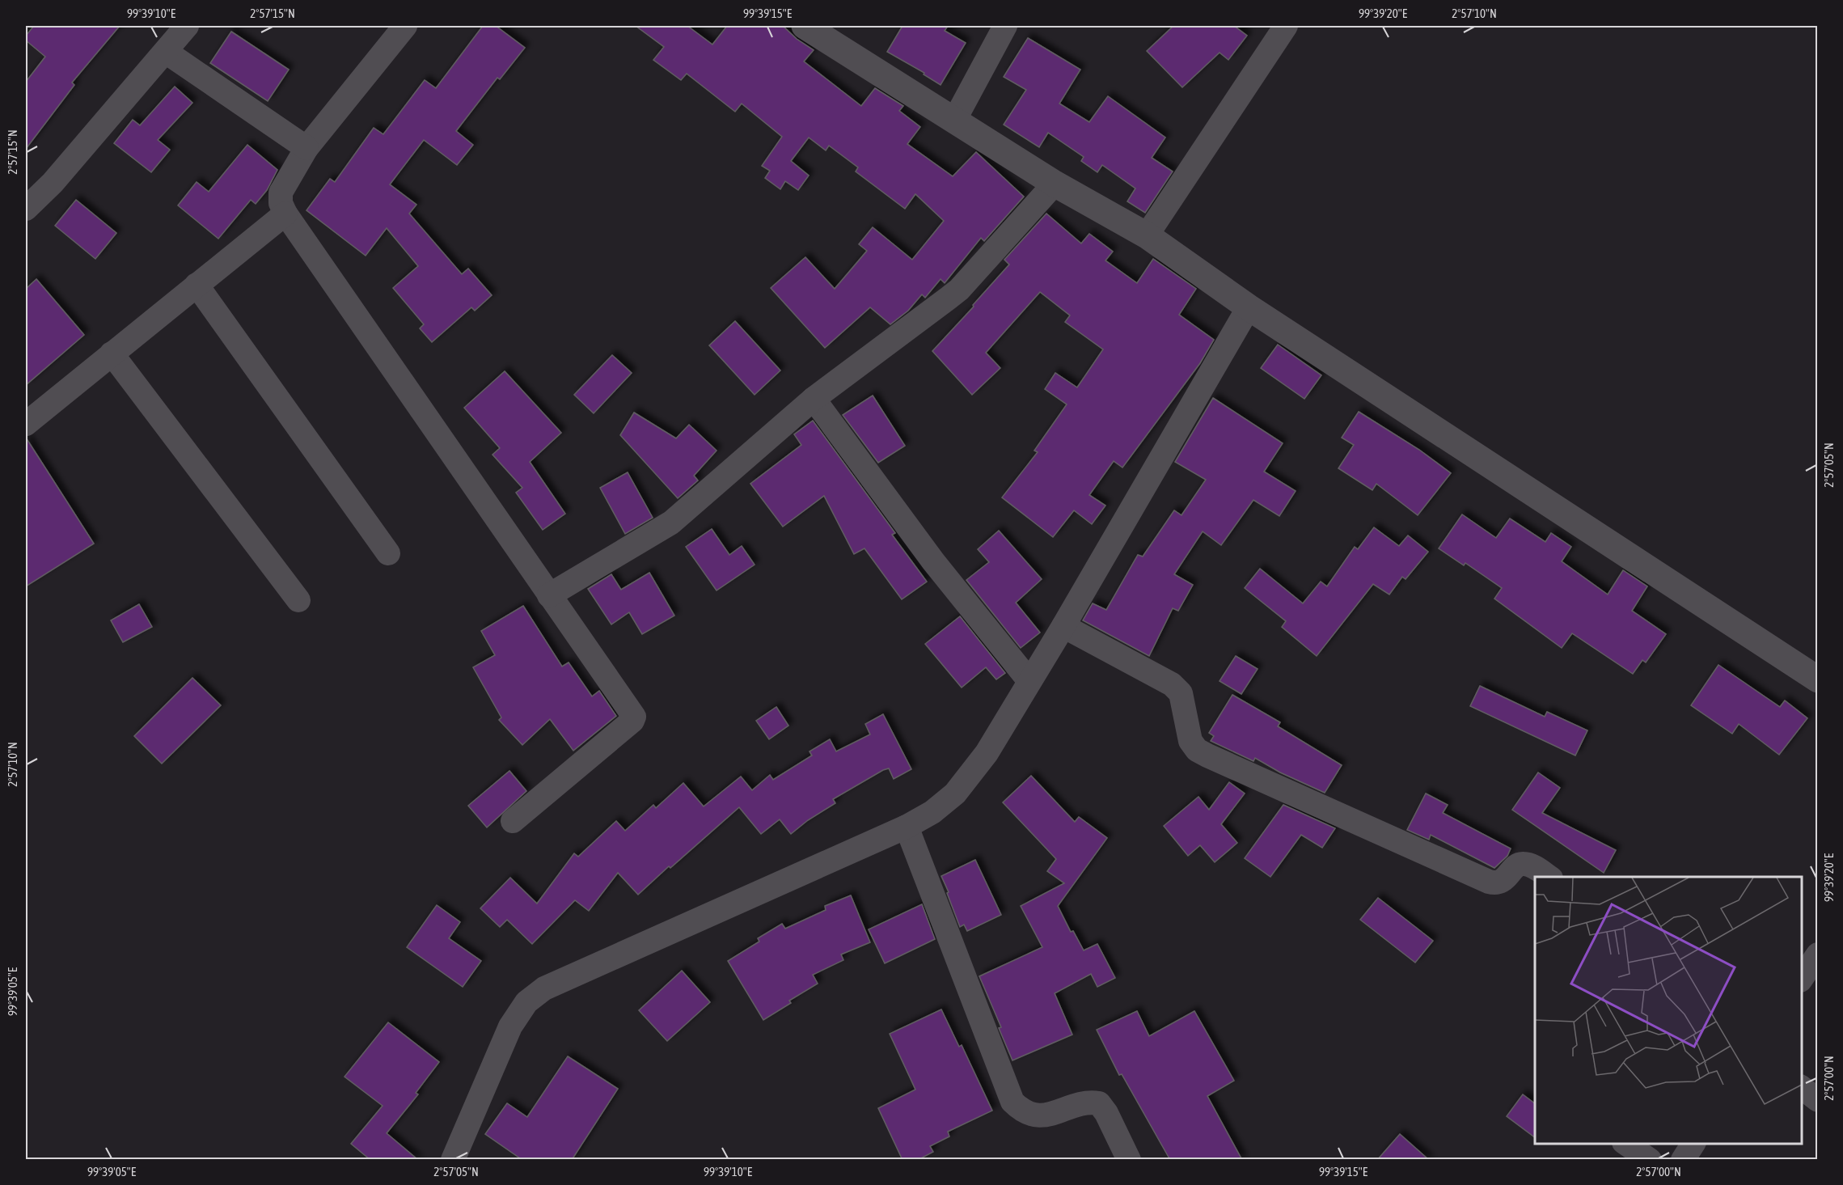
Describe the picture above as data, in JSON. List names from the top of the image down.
{
  "coordinates": [
    "99°39'10\"E",
    "2°57'15\"N",
    "99°39'15\"E",
    "99°39'20\"E",
    "2°57'10\"N",
    "2°57'05\"N",
    "99°39'05\"E",
    "2°57'00\"N"
  ]
}
